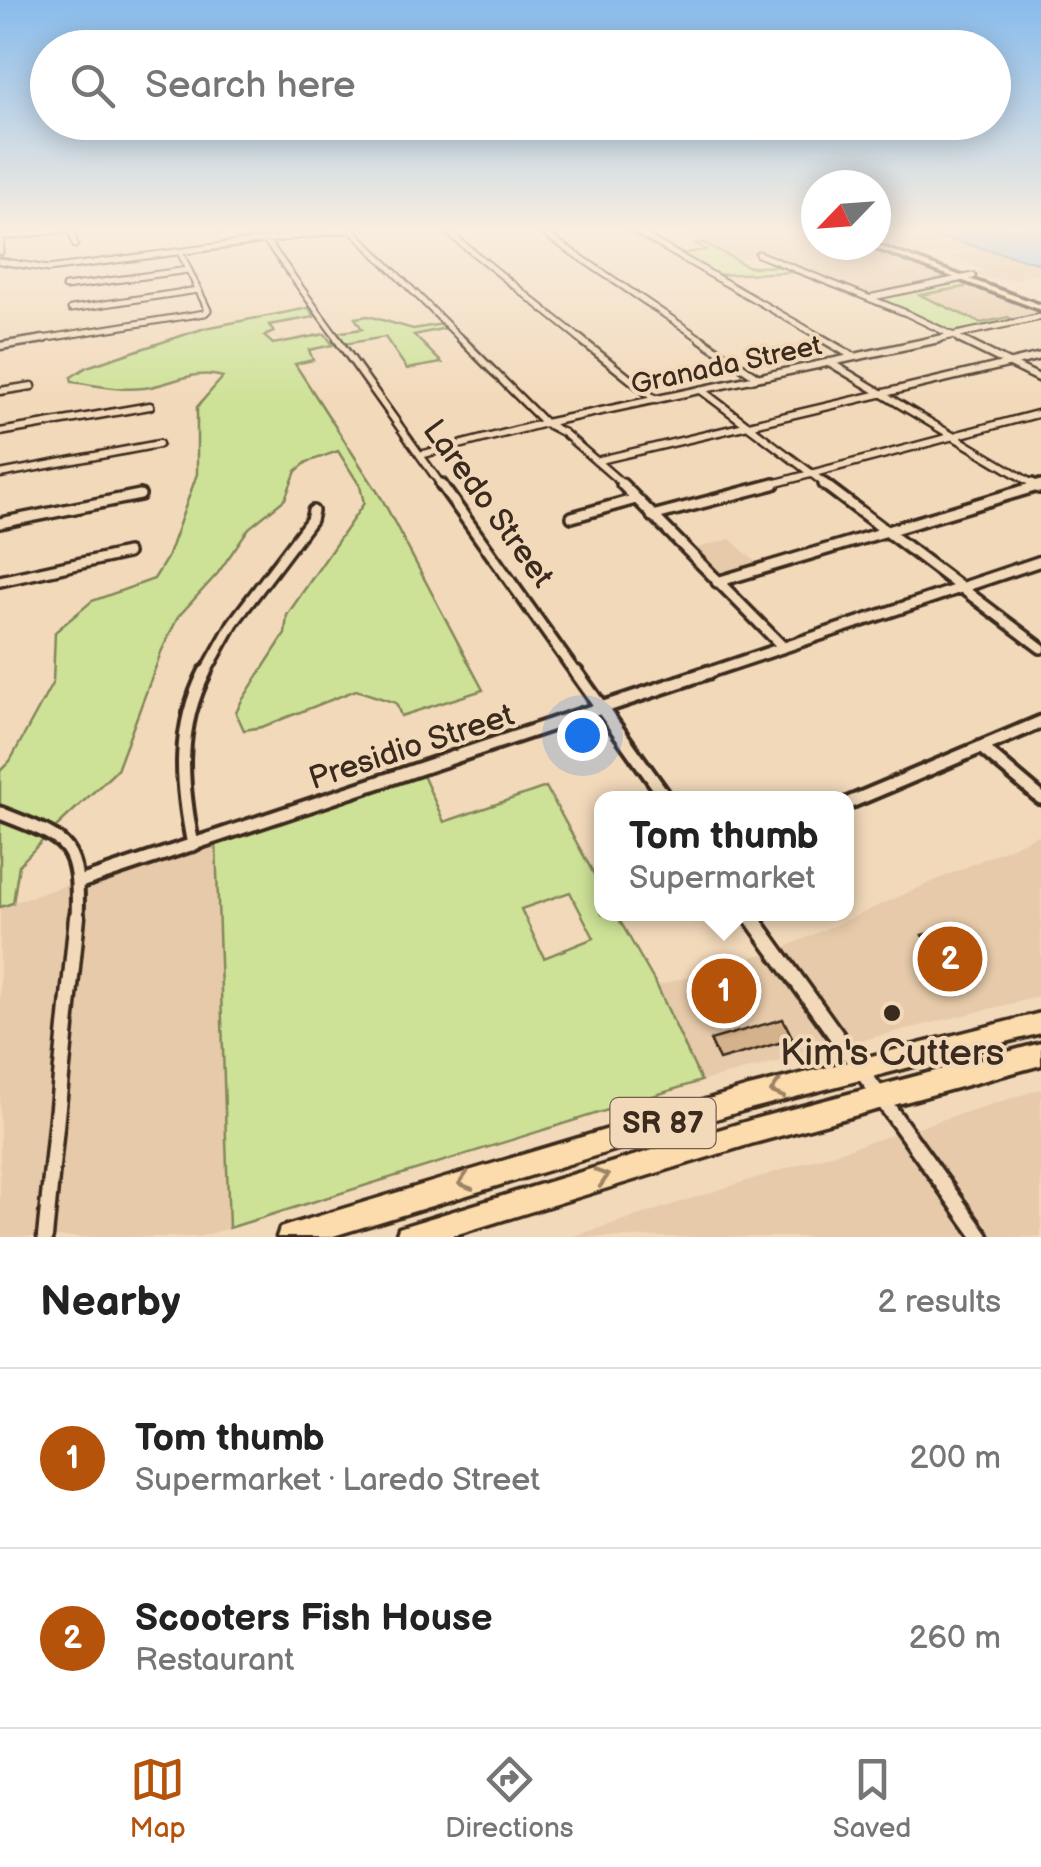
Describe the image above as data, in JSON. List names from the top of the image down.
{
  "streets": {
    "highway": ["SR 87"],
    "street": ["Granada Street", "Laredo Street", "Presidio Street"]
  },
  "crossings": [
    ["Granada Street", "Laredo Street"],
    ["Laredo Street", "Presidio Street"]
  ],
  "places": ["Kim's Cutters"],
  "north": "bottom left",
  "page": {
    "search": "Search here",
    "popup": ["Tom thumb", "Supermarket"],
    "pins": ["2", "1"],
    "heading": ["Nearby", "2 results"],
    "list": [
      {
        "mark": "1",
        "name": "Tom thumb",
        "note": "Supermarket · Laredo Street",
        "value": "200 m"
      },
      {
        "mark": "2",
        "name": "Scooters Fish House",
        "note": "Restaurant",
        "value": "260 m"
      }
    ],
    "nav": ["Map", "Directions", "Saved"]
  }
}
